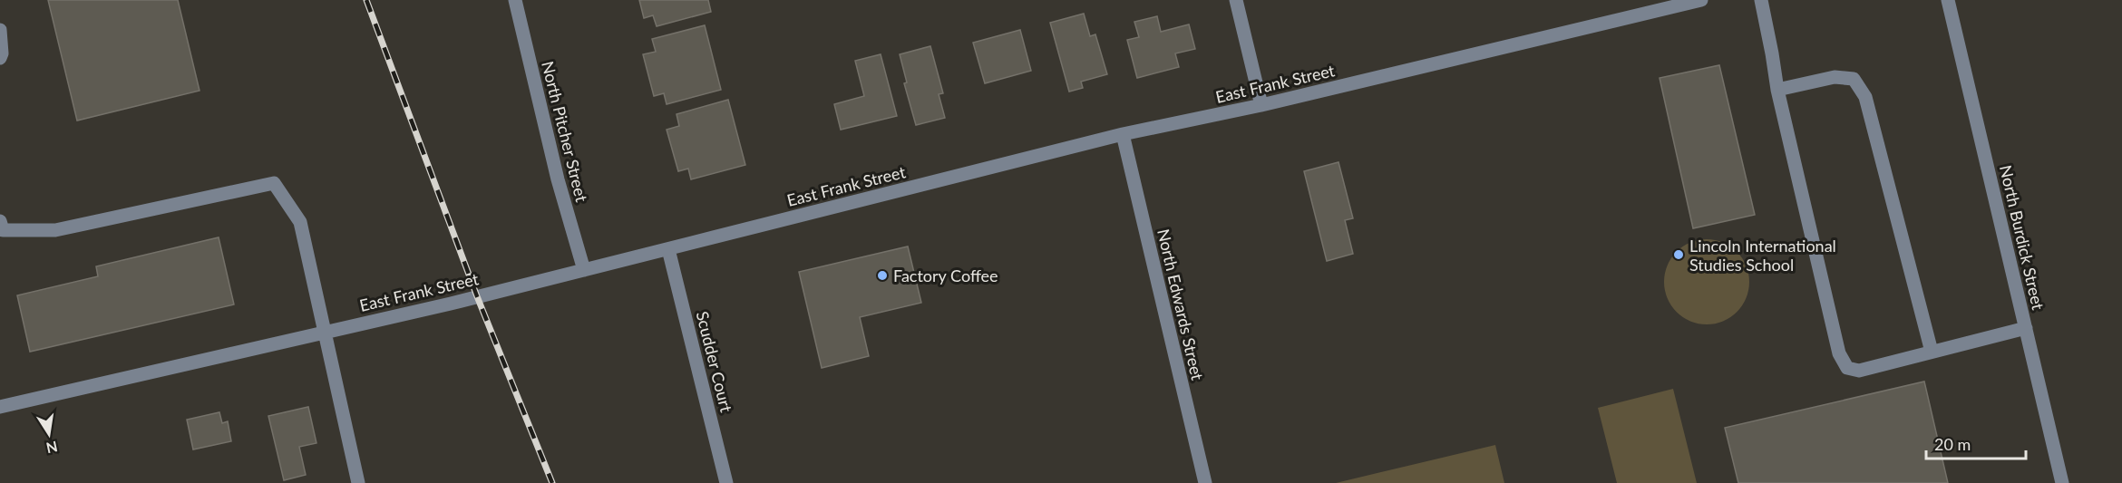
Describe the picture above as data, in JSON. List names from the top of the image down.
{
  "streets": {
    "street": [
      "East Frank Street",
      "North Pitcher Street",
      "North Burdick Street",
      "North Edwards Street",
      "Scudder Court"
    ]
  },
  "crossings": [
    ["East Frank Street", "North Pitcher Street"],
    ["East Frank Street", "North Edwards Street"],
    ["East Frank Street", "Scudder Court"]
  ],
  "places": ["Lincoln International Studies School", "Factory Coffee"],
  "scale_bar": "20 m",
  "north": "bottom"
}
